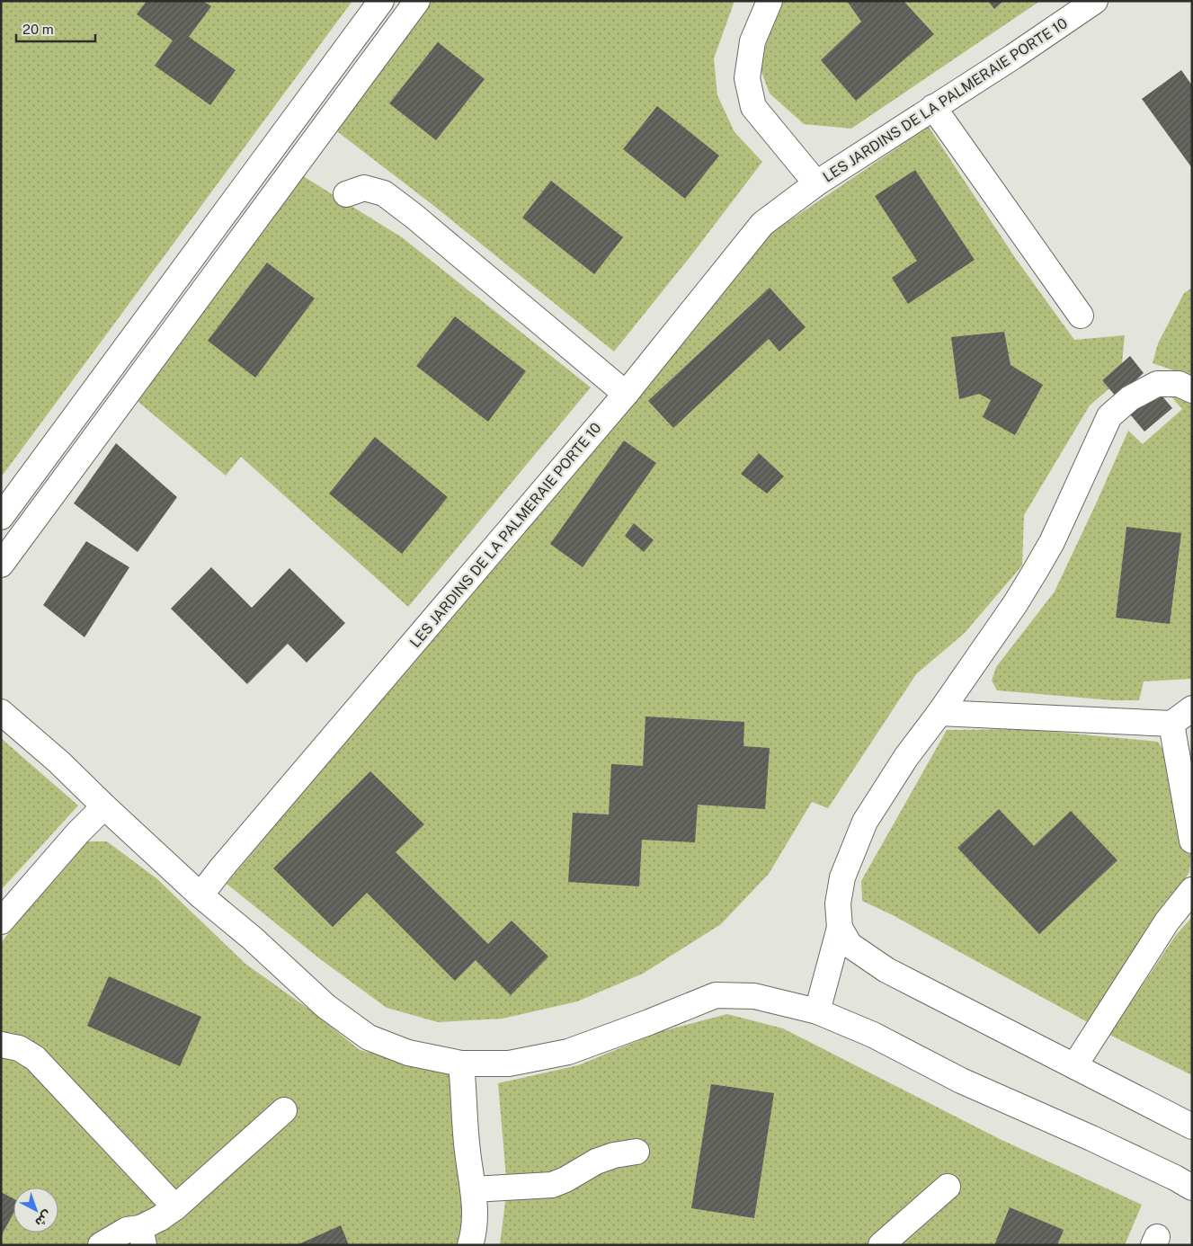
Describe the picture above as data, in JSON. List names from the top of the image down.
{
  "streets": {
    "street": ["LES JARDINS DE LA PALMERAIE PORTE 10"]
  },
  "scale_bar": "20 m",
  "north": "bottom right"
}
